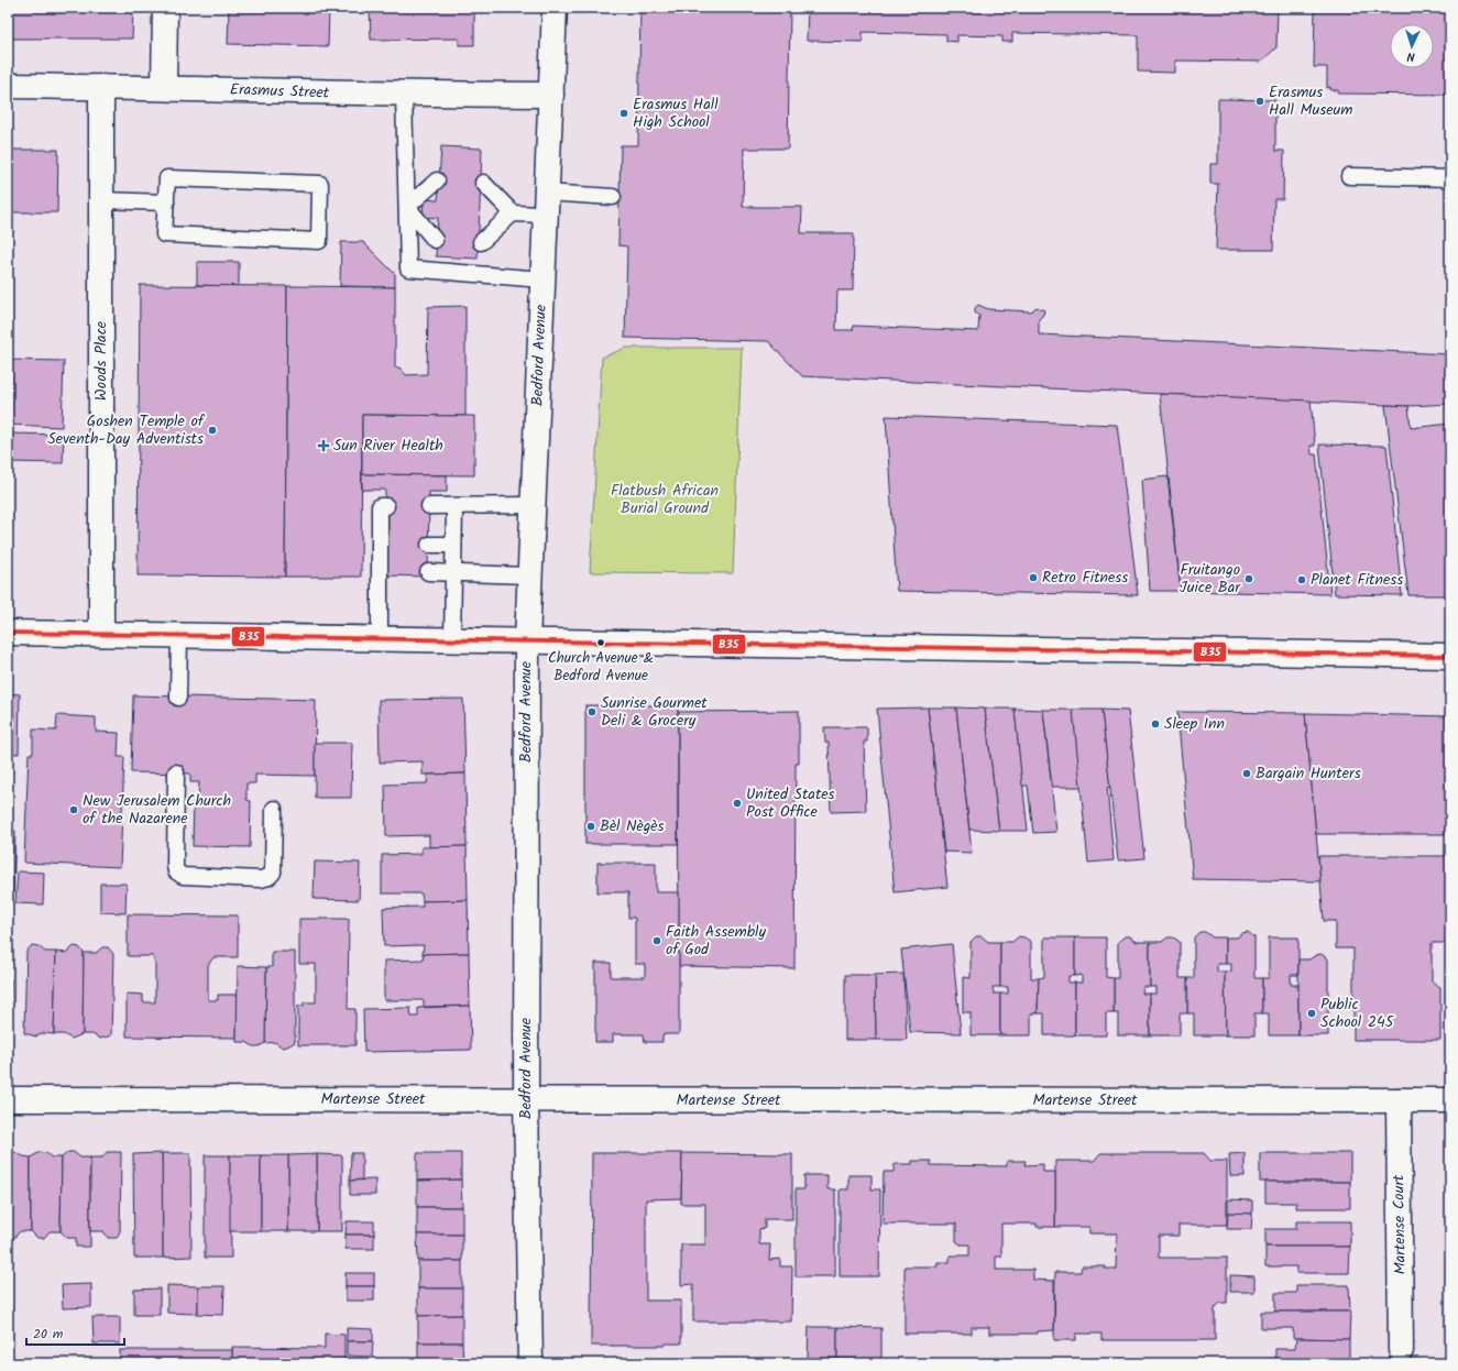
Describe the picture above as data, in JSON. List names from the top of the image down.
{
  "streets": {
    "street": [
      "Erasmus Street",
      "Bedford Avenue",
      "Woods Place",
      "Martense Street",
      "Martense Court"
    ]
  },
  "crossings": [
    ["Erasmus Street", "Bedford Avenue"],
    ["Erasmus Street", "Woods Place"],
    ["Bedford Avenue", "Martense Street"],
    ["Martense Street", "Martense Court"]
  ],
  "parks": ["Flatbush African Burial Ground"],
  "places": {
    "other": [
      "Erasmus Hall Museum",
      "Erasmus Hall High School",
      "Goshen Temple of Seventh-Day Adventists",
      "Retro Fitness",
      "Fruitango Juice Bar",
      "Planet Fitness",
      "Church Avenue & Bedford Avenue",
      "Sunrise Gourmet Deli & Grocery",
      "Sleep Inn",
      "Bargain Hunters",
      "United States Post Office",
      "New Jerusalem Church of the Nazarene",
      "Bèl Nègès",
      "Faith Assembly of God",
      "Public School 245"
    ],
    "health": ["Sun River Health"]
  },
  "lines": ["transit line B35"],
  "scale_bar": "20 m",
  "north": "bottom"
}
